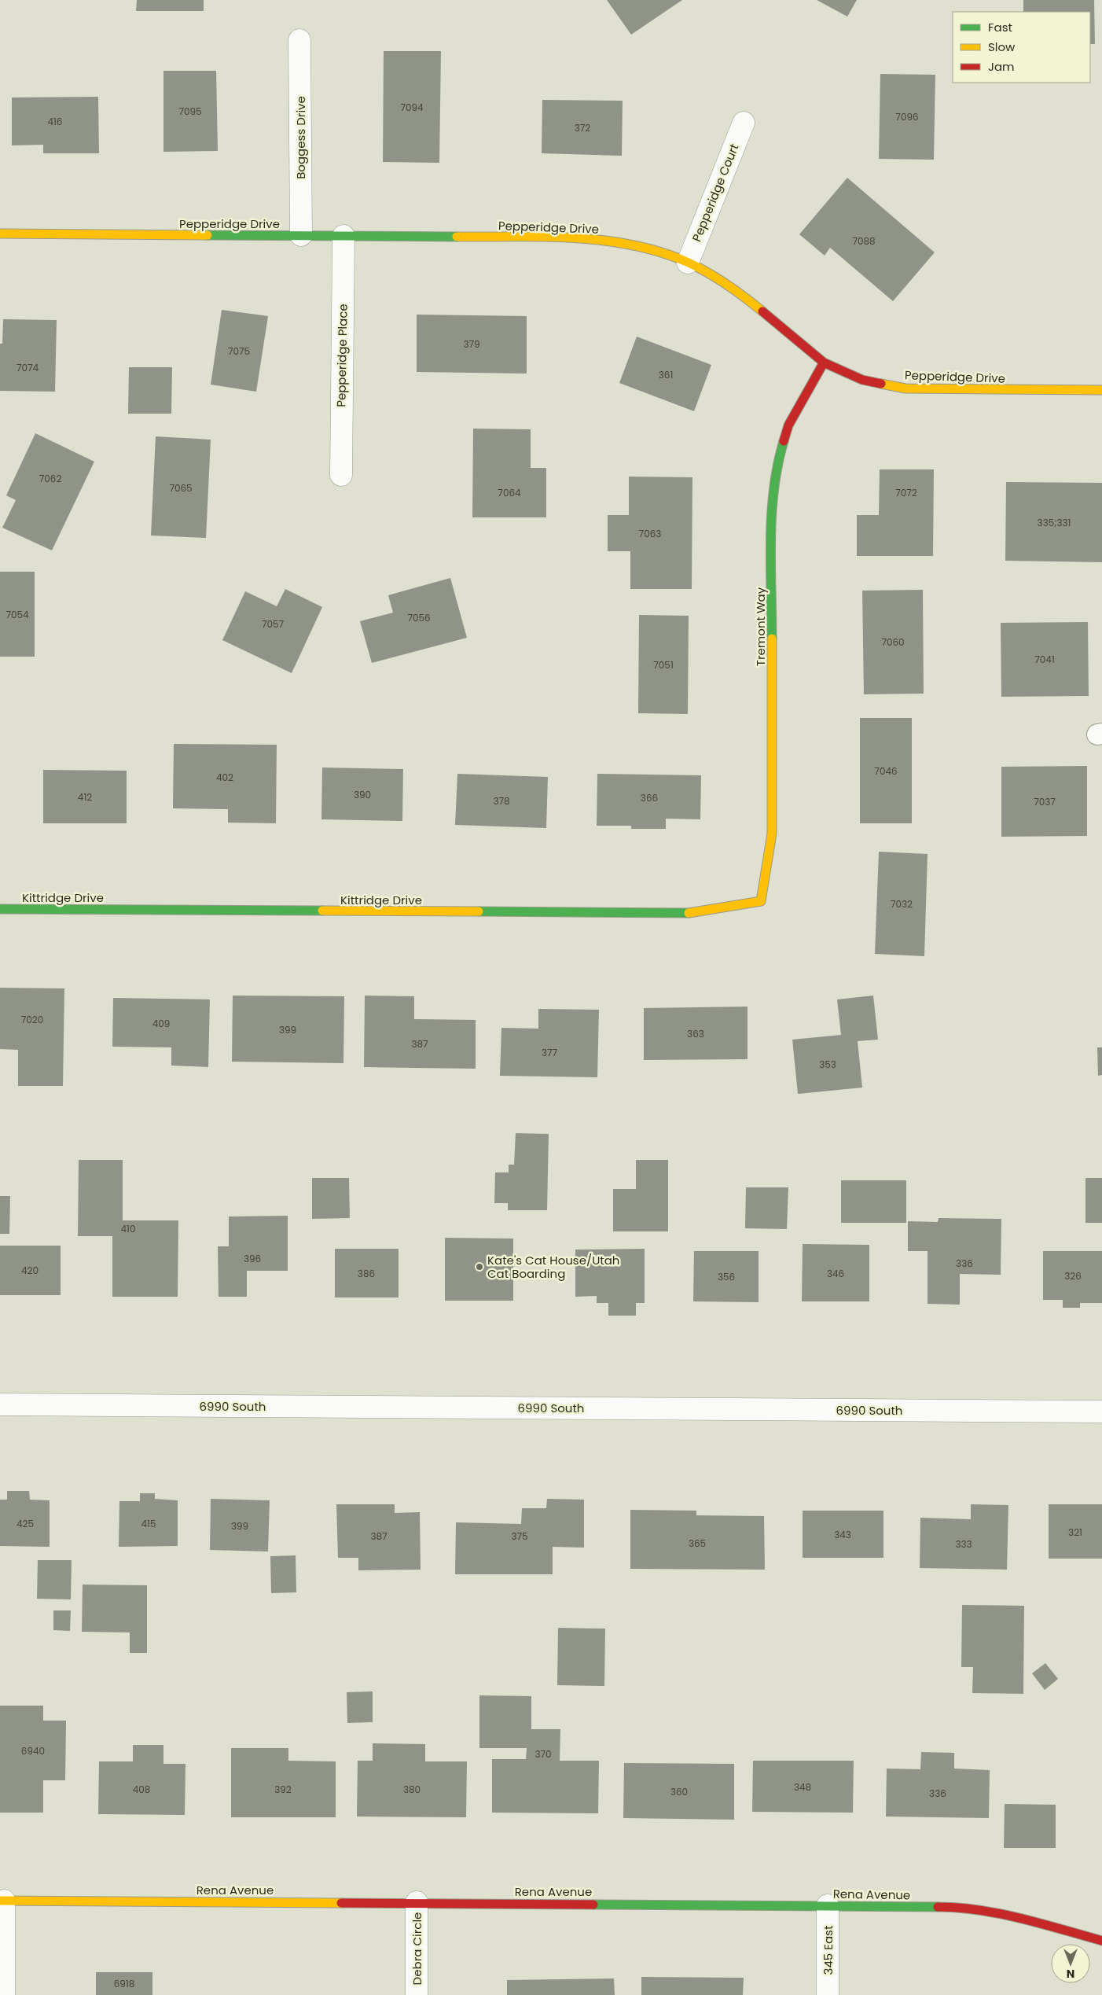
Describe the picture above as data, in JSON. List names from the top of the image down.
{
  "streets": {
    "street": [
      "Boggess Drive",
      "Pepperidge Court",
      "Pepperidge Drive",
      "Pepperidge Place",
      "Tremont Way",
      "Kittridge Drive",
      "6990 South",
      "Rena Avenue",
      "Debra Circle",
      "345 East"
    ]
  },
  "crossings": [
    ["Boggess Drive", "Pepperidge Drive"],
    ["Pepperidge Court", "Pepperidge Drive"],
    ["Pepperidge Drive", "Pepperidge Place"],
    ["Pepperidge Drive", "Tremont Way"],
    ["Tremont Way", "Kittridge Drive"],
    ["Rena Avenue", "Debra Circle"],
    ["Rena Avenue", "345 East"]
  ],
  "places": ["Kate's Cat House/Utah Cat Boarding"],
  "house_numbers": [
    "7094",
    "7095",
    "7096",
    "416",
    "372",
    "7088",
    "379",
    "7075",
    "7074",
    "361",
    "7062",
    "7065",
    "7064",
    "7072",
    "335;331",
    "7063",
    "7054",
    "7056",
    "7057",
    "7060",
    "7041",
    "7051",
    "7046",
    "402",
    "390",
    "412",
    "366",
    "378",
    "7037",
    "7032",
    "7020",
    "409",
    "399",
    "363",
    "387",
    "377",
    "353",
    "410",
    "396",
    "336",
    "420",
    "386",
    "346",
    "326",
    "356",
    "425",
    "415",
    "399",
    "321",
    "343",
    "387",
    "375",
    "365",
    "333",
    "6940",
    "370",
    "348",
    "408",
    "392",
    "380",
    "360",
    "336",
    "6918"
  ],
  "legend": ["Fast", "Slow", "Jam"],
  "north": "bottom"
}
